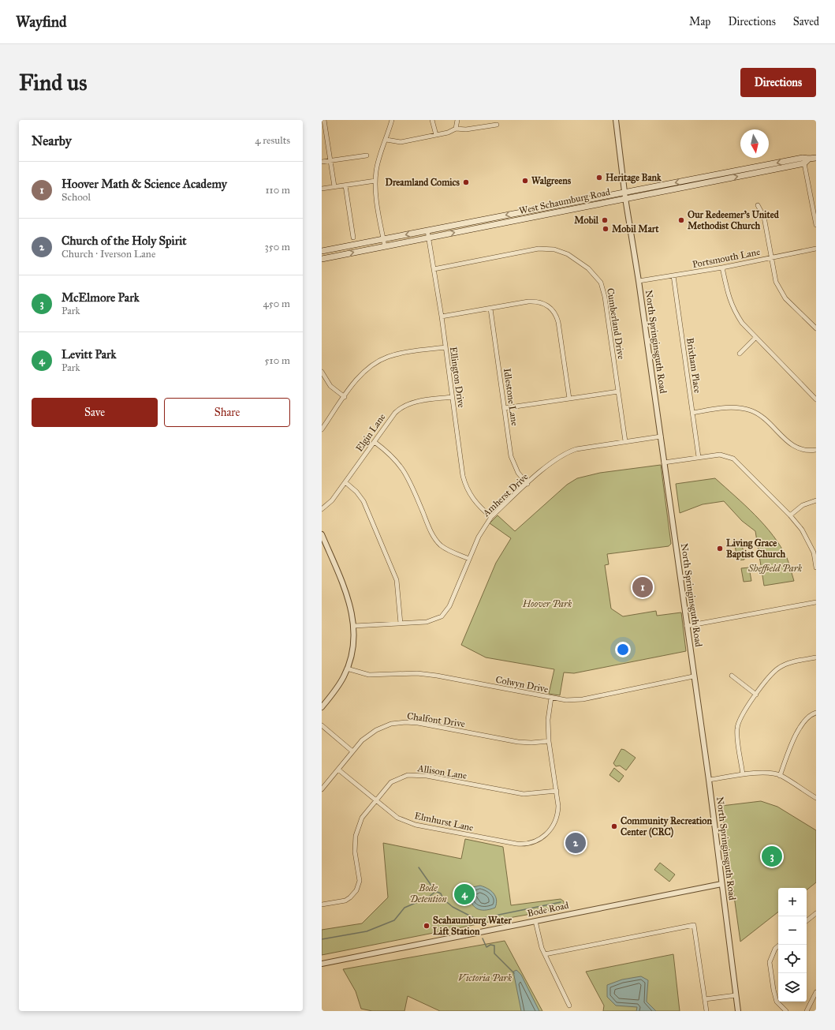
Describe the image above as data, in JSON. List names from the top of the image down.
{
  "streets": {
    "main road": ["West Schaumburg Road"],
    "street": [
      "Portsmouth Lane",
      "Cumberland Drive",
      "North Springinsguth Road",
      "Brixham Place",
      "Ellington Drive",
      "Idlestone Lane",
      "Elgin Lane",
      "Amherst Drive",
      "Colwyn Drive",
      "Chalfont Drive",
      "Allison Lane",
      "Elmhurst Lane",
      "Bode Road"
    ]
  },
  "crossings": [
    ["West Schaumburg Road", "North Springinsguth Road"],
    ["West Schaumburg Road", "Ellington Drive"],
    ["Portsmouth Lane", "North Springinsguth Road"],
    ["Portsmouth Lane", "Brixham Place"],
    ["Cumberland Drive", "Ellington Drive"],
    ["Cumberland Drive", "Amherst Drive"],
    ["North Springinsguth Road", "Amherst Drive"],
    ["North Springinsguth Road", "Colwyn Drive"],
    ["North Springinsguth Road", "Bode Road"],
    ["Ellington Drive", "Elgin Lane"],
    ["Ellington Drive", "Amherst Drive"],
    ["Idlestone Lane", "Amherst Drive"],
    ["Chalfont Drive", "Elmhurst Lane"],
    ["Allison Lane", "Elmhurst Lane"]
  ],
  "parks": [
    "Sheffield Park",
    "Hoover Park",
    "Bode Detention",
    "Victoria Park"
  ],
  "places": [
    "Heritage Bank",
    "Walgreens",
    "Dreamland Comics",
    "Mobil",
    "Our Redeemer's United Methodist Church",
    "Mobil Mart",
    "Living Grace Baptist Church",
    "Community Recreation Center (CRC)",
    "Scahaumburg Water Lift Station"
  ],
  "north": "bottom",
  "page": {
    "header": "Wayfind",
    "nav": ["Map", "Directions", "Saved"],
    "buttons": [
      "Directions",
      ["Save", "Share"]
    ],
    "title": "Find us",
    "heading": ["Nearby", "4 results"],
    "list": [
      {
        "mark": "1",
        "name": "Hoover Math & Science Academy",
        "note": "School",
        "value": "110 m"
      },
      {
        "mark": "2",
        "name": "Church of the Holy Spirit",
        "note": "Church · Iverson Lane",
        "value": "350 m"
      },
      {
        "mark": "3",
        "name": "McElmore Park",
        "note": "Park",
        "value": "450 m"
      },
      {
        "mark": "4",
        "name": "Levitt Park",
        "note": "Park",
        "value": "510 m"
      }
    ],
    "pins": [
      "1",
      "2",
      "3",
      "4"
    ],
    "map_buttons": ["+", "−"]
  }
}
